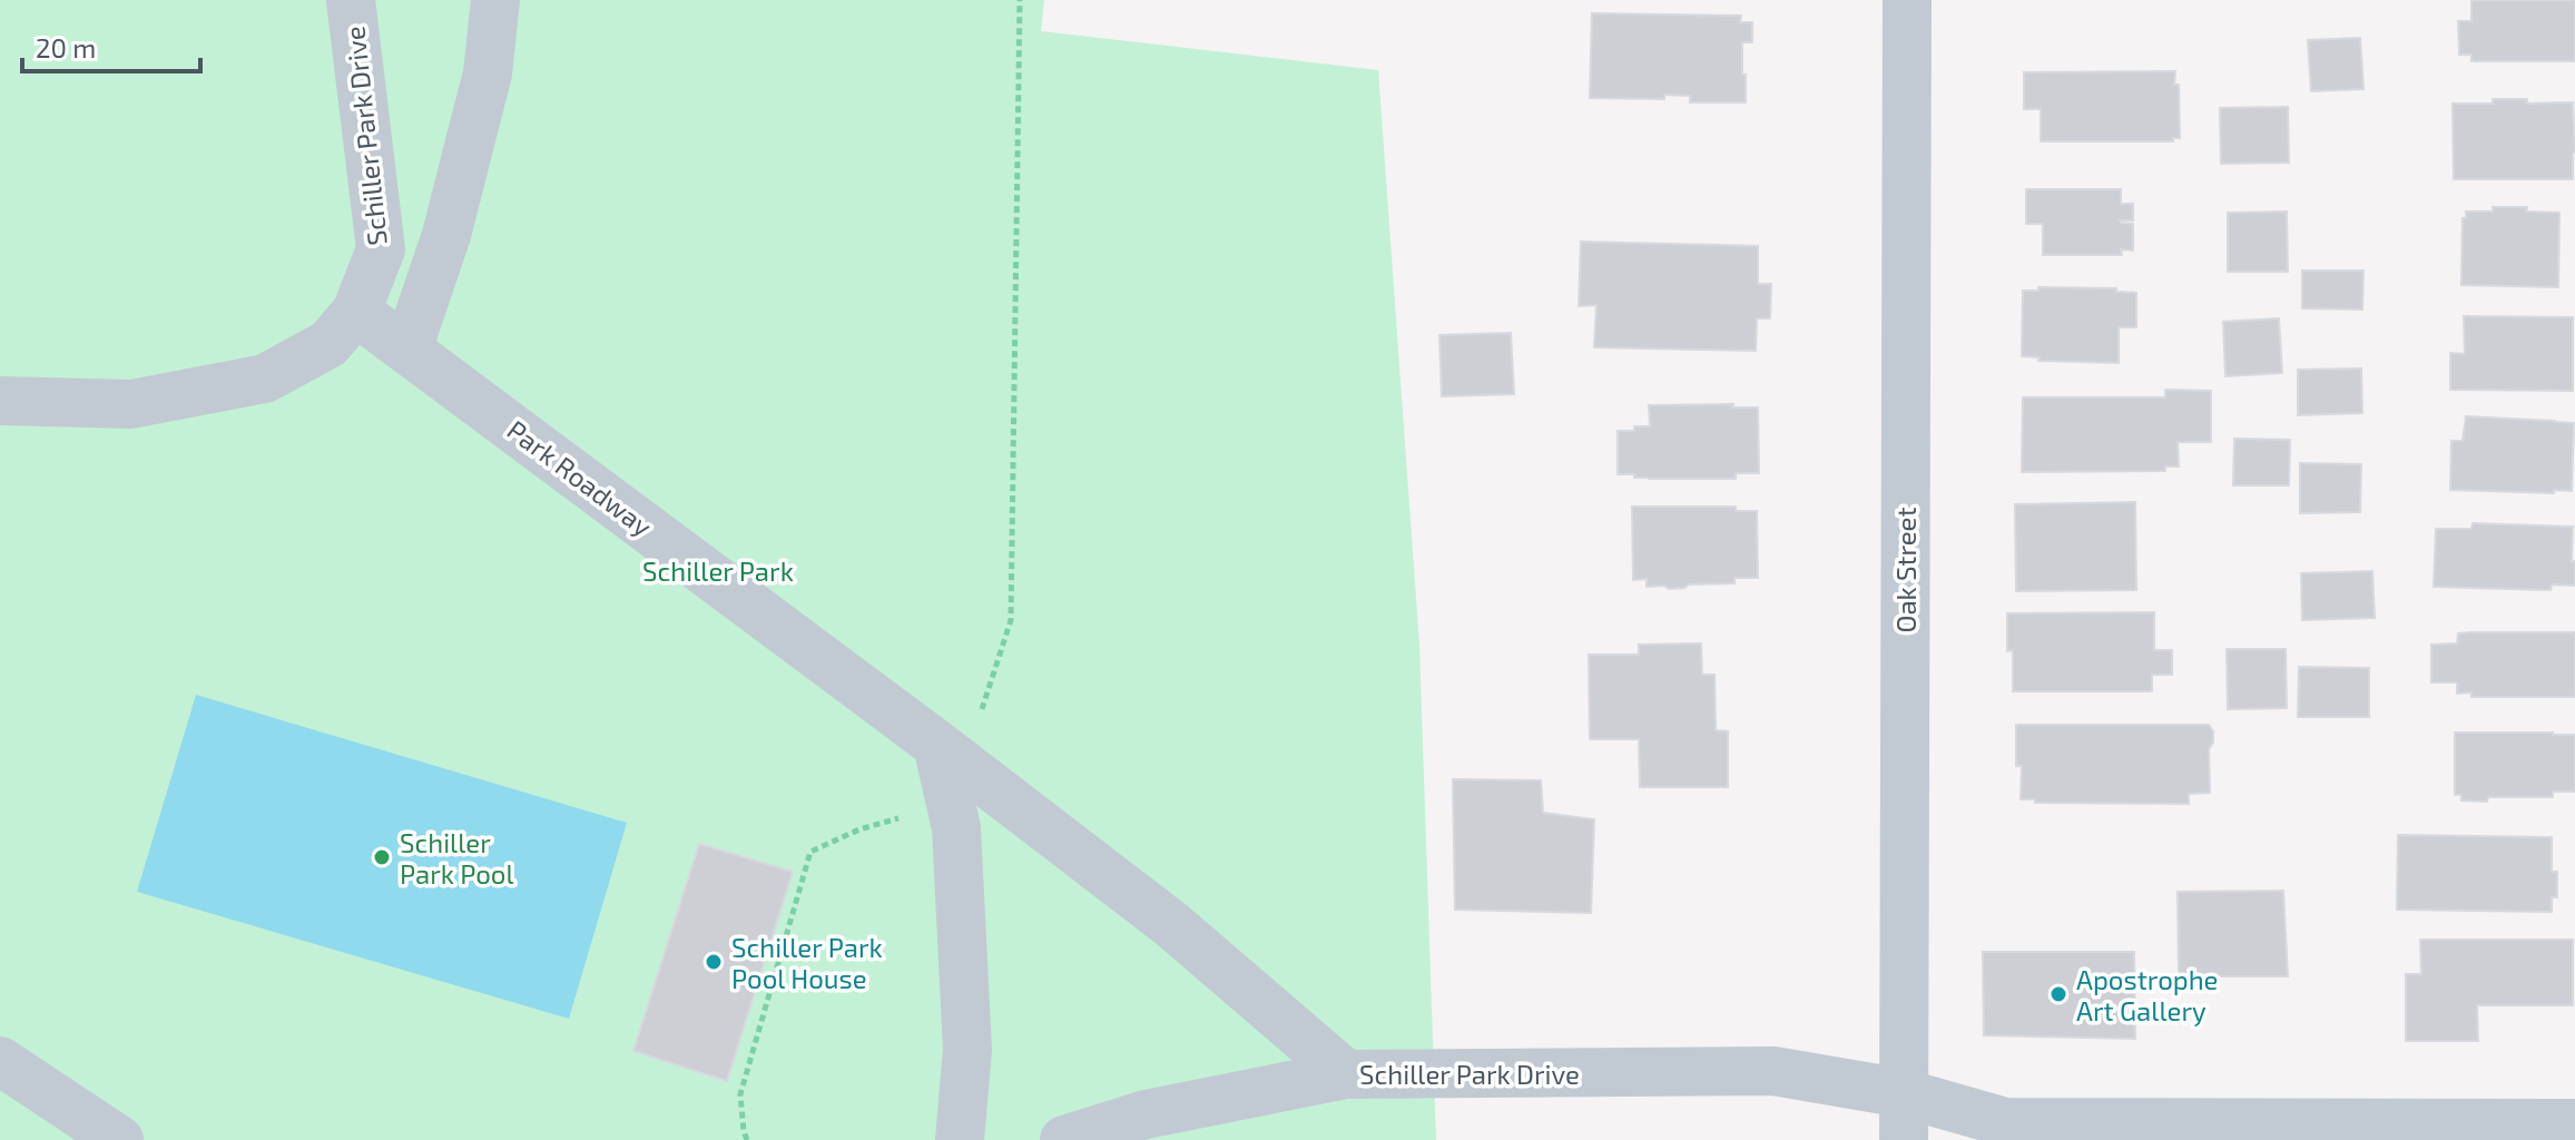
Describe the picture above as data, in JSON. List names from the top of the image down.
{
  "streets": {
    "street": ["Schiller Park Drive", "Park Roadway", "Oak Street"]
  },
  "crossings": [
    ["Schiller Park Drive", "Park Roadway"],
    ["Schiller Park Drive", "Oak Street"]
  ],
  "parks": ["Schiller Park"],
  "places": ["Schiller Park Pool", "Schiller Park Pool House", "Apostrophe Art Gallery"],
  "scale_bar": "20 m"
}
